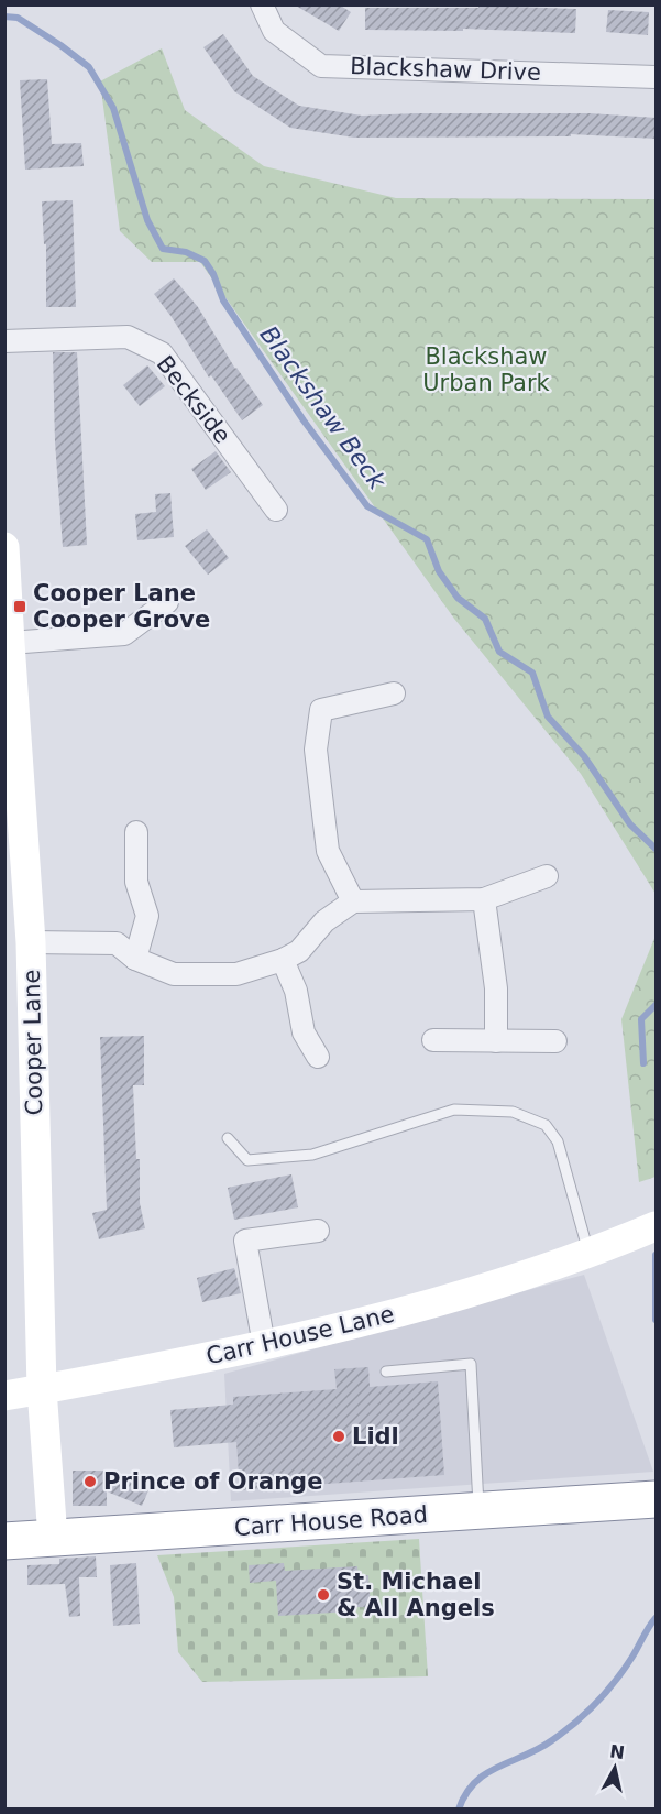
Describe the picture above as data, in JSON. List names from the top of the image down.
{
  "streets": {
    "highway": ["Carr House Road"],
    "main road": ["Cooper Lane", "Carr House Lane"],
    "street": ["Blackshaw Drive", "Beckside"]
  },
  "crossings": [
    ["Cooper Lane", "Carr House Lane"],
    ["Cooper Lane", "Carr House Road"]
  ],
  "water": ["Blackshaw Beck"],
  "parks": ["Blackshaw Urban Park"],
  "places": {
    "transit": ["Cooper Lane Cooper Grove"],
    "other": ["Lidl", "Prince of Orange", "St. Michael & All Angels"]
  },
  "north": "top"
}
